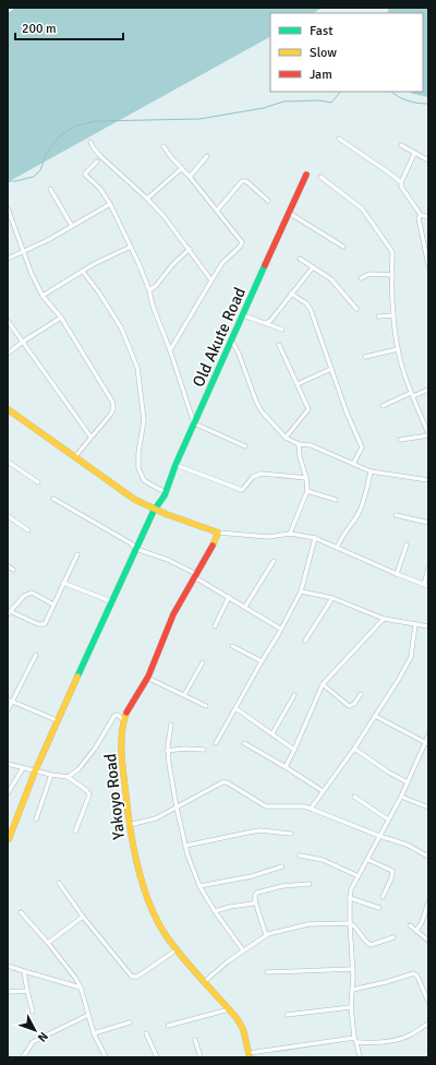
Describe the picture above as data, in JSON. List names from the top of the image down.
{
  "streets": {
    "main road": ["Old Akute Road", "Yakoyo Road"]
  },
  "legend": ["Fast", "Slow", "Jam"],
  "scale_bar": "200 m",
  "north": "bottom right"
}
